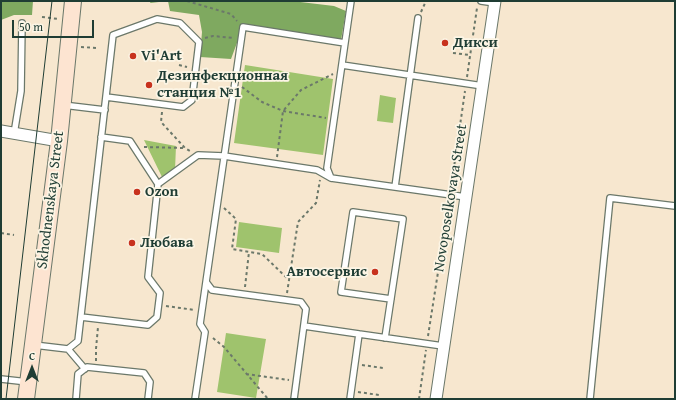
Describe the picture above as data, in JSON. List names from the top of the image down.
{
  "streets": {
    "street": ["Novoposelkovaya Street", "Skhodnenskaya Street"]
  },
  "places": [
    "Дикси",
    "Vi'Art",
    "Дезинфекционная станция №1",
    "Ozon",
    "Любава",
    "Автосервис"
  ],
  "scale_bar": "50 m",
  "north": "top"
}
